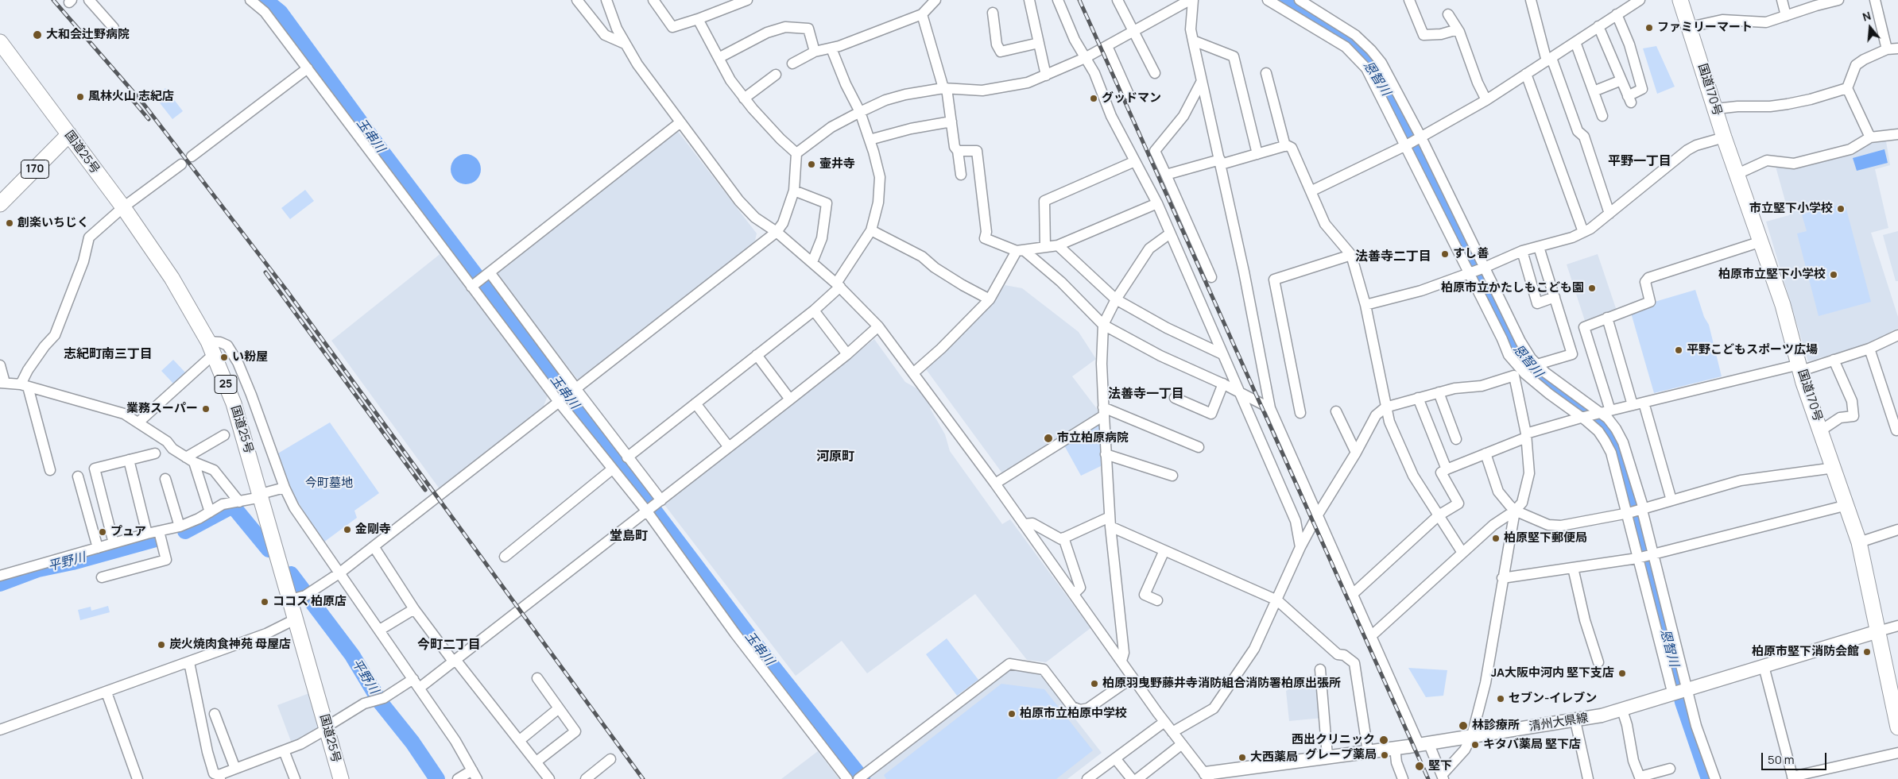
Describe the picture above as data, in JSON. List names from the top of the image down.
{
  "streets": {
    "highway": [
      "国道170号",
      "国道25号",
      "170",
      "25"
    ],
    "main road": ["清州大県線"]
  },
  "crossings": [
    ["国道170号", "清州大県線"],
    ["国道25号", "170"]
  ],
  "districts": [
    "平野一丁目",
    "法善寺二丁目",
    "志紀町南三丁目",
    "法善寺一丁目",
    "河原町",
    "堂島町",
    "今町二丁目"
  ],
  "water": ["恩智川", "玉串川", "平野川"],
  "parks": ["今町墓地"],
  "places": [
    "ファミリーマート",
    "大和会辻野病院",
    "風林火山 志紀店",
    "グッドマン",
    "壷井寺",
    "市立堅下小学校",
    "創楽いちじく",
    "すし善",
    "柏原市立堅下小学校",
    "柏原市立かたしもこども園",
    "平野こどもスポーツ広場",
    "い粉屋",
    "業務スーパー",
    "市立柏原病院",
    "金剛寺",
    "プュア",
    "柏原堅下郵便局",
    "ココス 柏原店",
    "炭火焼肉食神苑 母屋店",
    "柏原市堅下消防会館",
    "JA大阪中河内 堅下支店",
    "柏原羽曳野藤井寺消防組合消防署柏原出張所",
    "セブン-イレブン",
    "柏原市立柏原中学校",
    "林診療所",
    "西出クリニック",
    "キタバ薬局 堅下店",
    "グレープ薬局",
    "大西薬局",
    "堅下"
  ],
  "scale_bar": "50 m",
  "north": "top"
}
